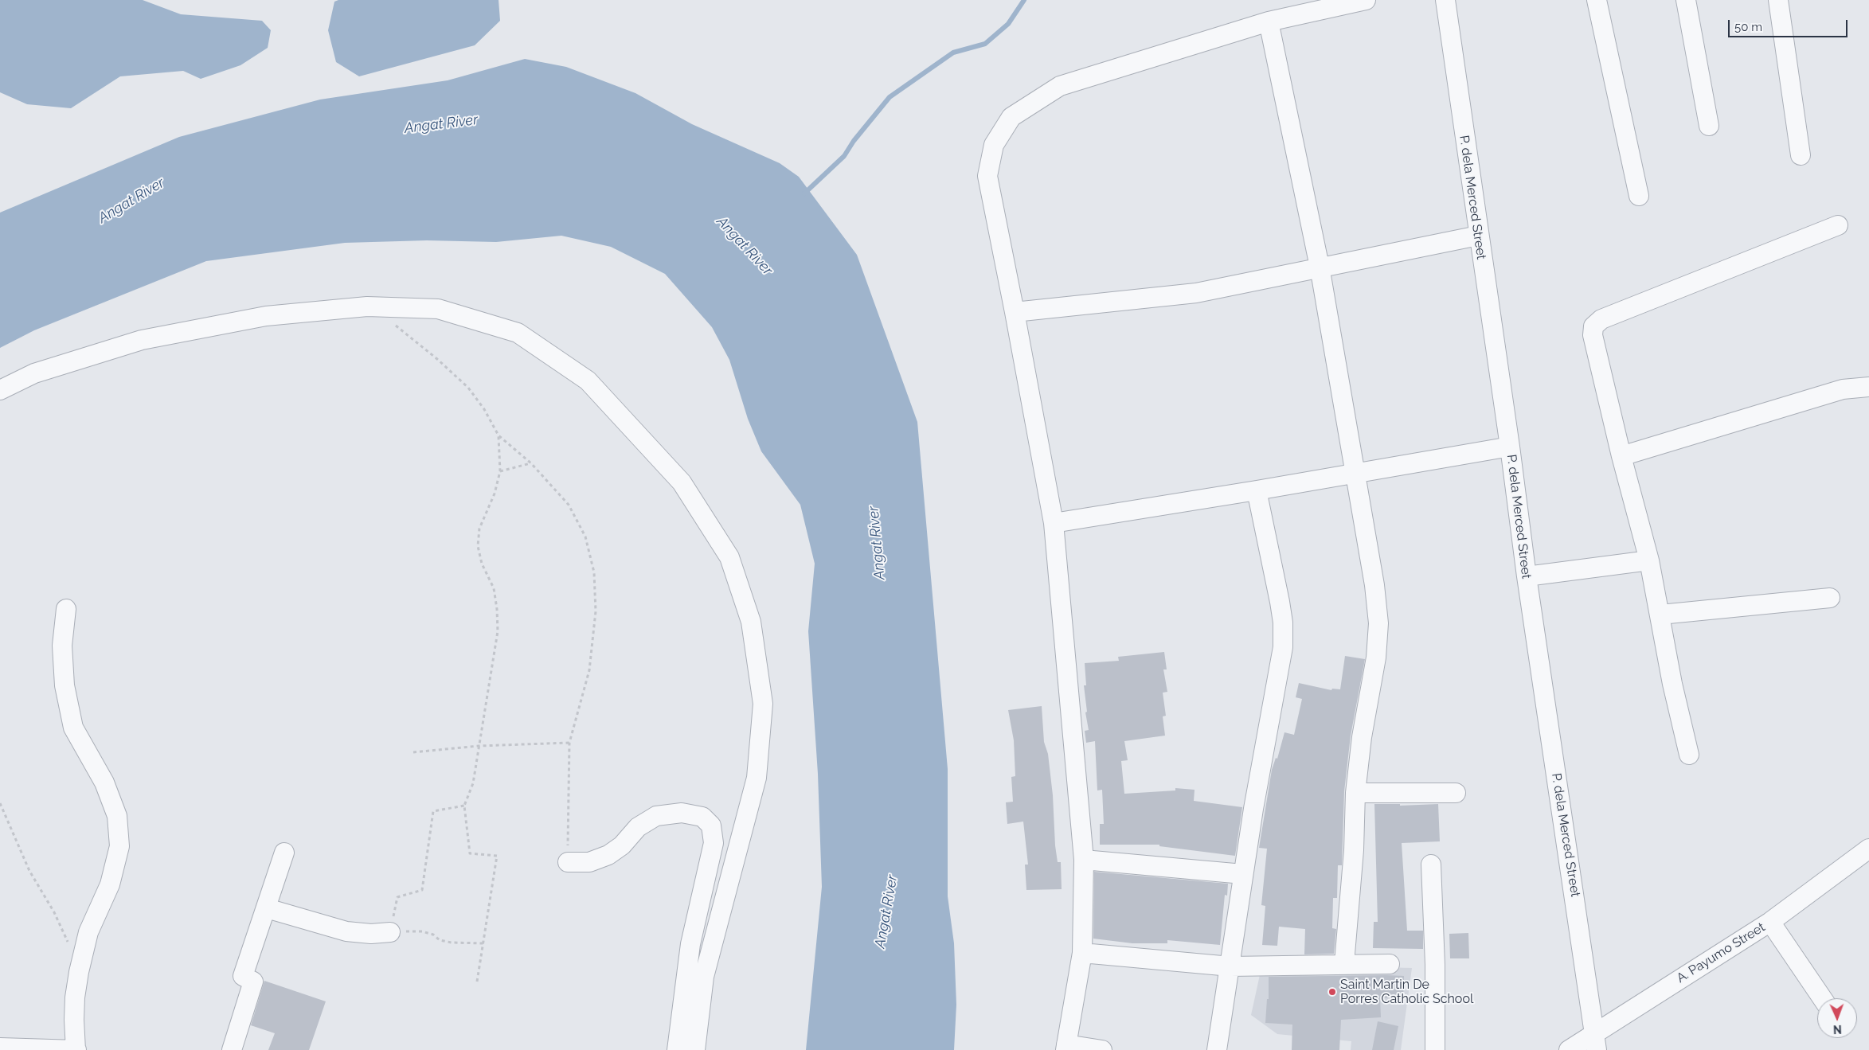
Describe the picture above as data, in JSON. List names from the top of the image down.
{
  "streets": {
    "street": ["P. dela Merced Street", "A. Payumo Street"]
  },
  "crossings": [
    ["P. dela Merced Street", "A. Payumo Street"]
  ],
  "water": ["Angat River"],
  "places": ["Saint Martin De Porres Catholic School"],
  "scale_bar": "50 m",
  "north": "bottom"
}
